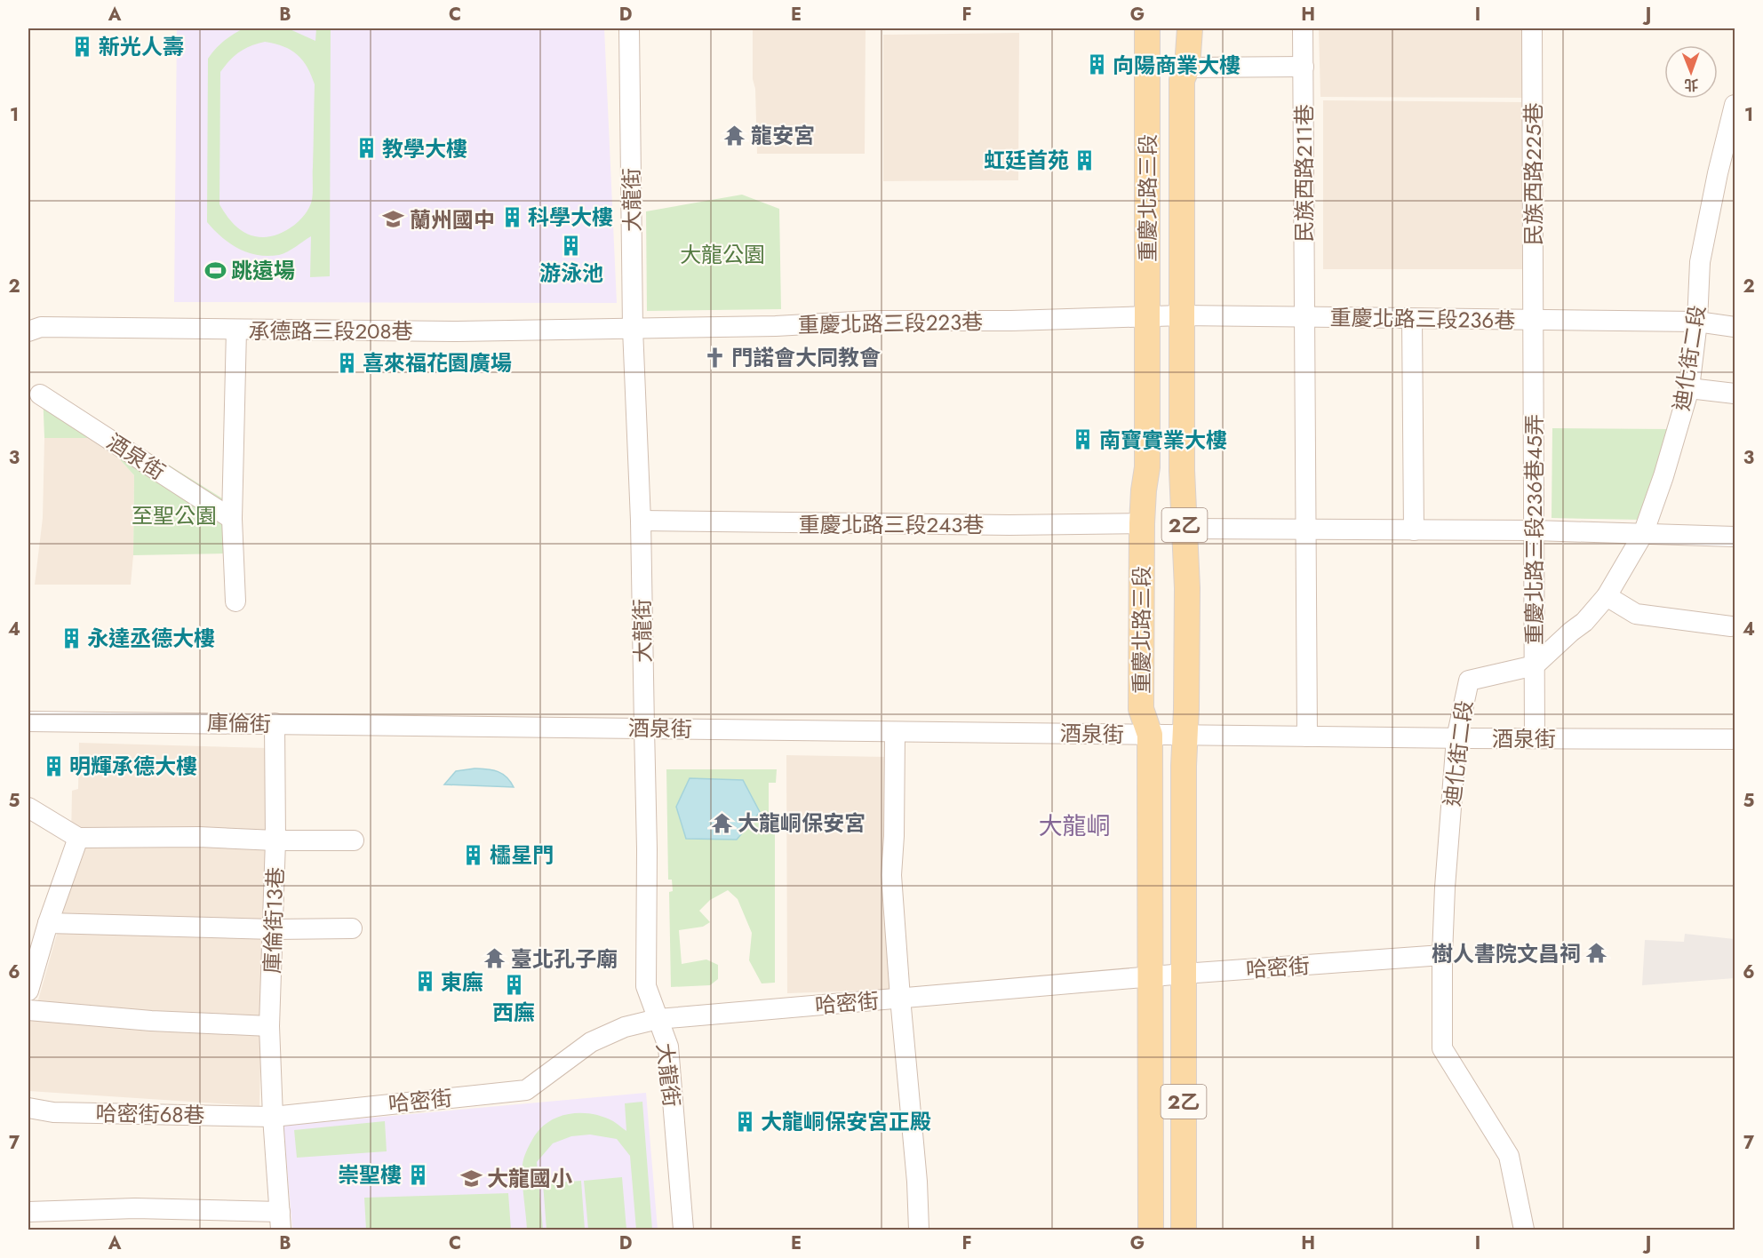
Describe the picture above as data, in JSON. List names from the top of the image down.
{
  "streets": {
    "main road": ["重慶北路三段", "2乙"],
    "street": [
      "民族西路211巷",
      "民族西路225巷",
      "大龍街",
      "重慶北路三段236巷",
      "重慶北路三段223巷",
      "承德路三段208巷",
      "迪化街二段",
      "酒泉街",
      "重慶北路三段243巷",
      "重慶北路三段236巷45弄",
      "庫倫街",
      "庫倫街13巷",
      "哈密街",
      "哈密街68巷"
    ]
  },
  "crossings": [
    ["民族西路211巷", "重慶北路三段236巷"],
    ["民族西路211巷", "酒泉街"],
    ["民族西路225巷", "重慶北路三段236巷"],
    ["民族西路225巷", "重慶北路三段236巷45弄"],
    ["重慶北路三段", "重慶北路三段236巷"],
    ["重慶北路三段", "重慶北路三段223巷"],
    ["重慶北路三段", "酒泉街"],
    ["重慶北路三段", "重慶北路三段243巷"],
    ["重慶北路三段", "哈密街"],
    ["大龍街", "重慶北路三段223巷"],
    ["大龍街", "承德路三段208巷"],
    ["大龍街", "酒泉街"],
    ["大龍街", "重慶北路三段243巷"],
    ["大龍街", "哈密街"],
    ["重慶北路三段236巷", "重慶北路三段223巷"],
    ["重慶北路三段236巷", "迪化街二段"],
    ["重慶北路三段236巷", "重慶北路三段236巷45弄"],
    ["重慶北路三段223巷", "承德路三段208巷"],
    ["迪化街二段", "酒泉街"],
    ["迪化街二段", "重慶北路三段236巷45弄"],
    ["迪化街二段", "哈密街"],
    ["酒泉街", "重慶北路三段236巷45弄"],
    ["酒泉街", "庫倫街"],
    ["庫倫街", "庫倫街13巷"],
    ["庫倫街13巷", "哈密街"],
    ["庫倫街13巷", "哈密街68巷"],
    ["哈密街", "哈密街68巷"]
  ],
  "districts": ["大龍峒"],
  "parks": ["大龍公園", "至聖公園"],
  "places": {
    "building": [
      "新光人壽",
      "向陽商業大樓",
      "教學大樓",
      "虹廷首苑",
      "科學大樓",
      "游泳池",
      "喜來福花園廣場",
      "南寶實業大樓",
      "永達丞德大樓",
      "明輝承德大樓",
      "櫺星門",
      "東廡",
      "西廡",
      "大龍峒保安宮正殿",
      "崇聖樓"
    ],
    "temple": [
      "龍安宮",
      "大龍峒保安宮",
      "樹人書院文昌祠",
      "臺北孔子廟"
    ],
    "school or university": ["蘭州國中", "大龍國小"],
    "sports": ["跳遠場"],
    "church": ["門諾會大同教會"]
  },
  "north": "bottom",
  "grid": {
    "columns": [
      "A",
      "B",
      "C",
      "D",
      "E",
      "F",
      "G",
      "H",
      "I",
      "J"
    ],
    "rows": [
      "1",
      "2",
      "3",
      "4",
      "5",
      "6",
      "7"
    ]
  }
}
